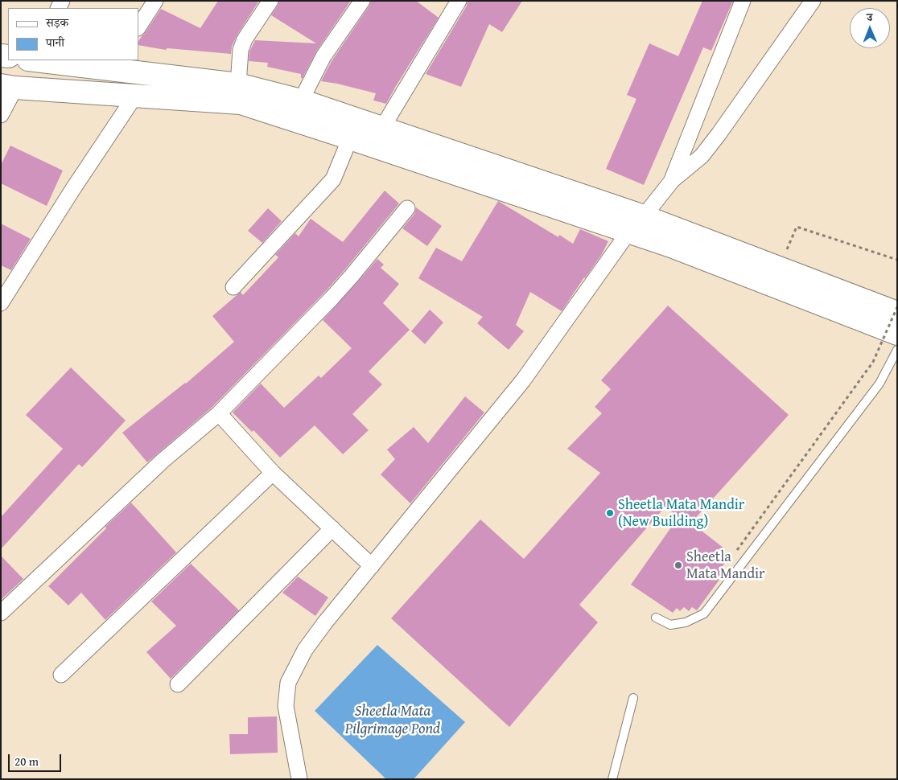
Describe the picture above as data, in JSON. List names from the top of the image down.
{
  "water": ["Sheetla Mata Pilgrimage Pond"],
  "places": ["Sheetla Mata Mandir (New Building)", "Sheetla Mata Mandir"],
  "legend": ["सड़क", "पानी"],
  "scale_bar": "20 m",
  "north": "top"
}
